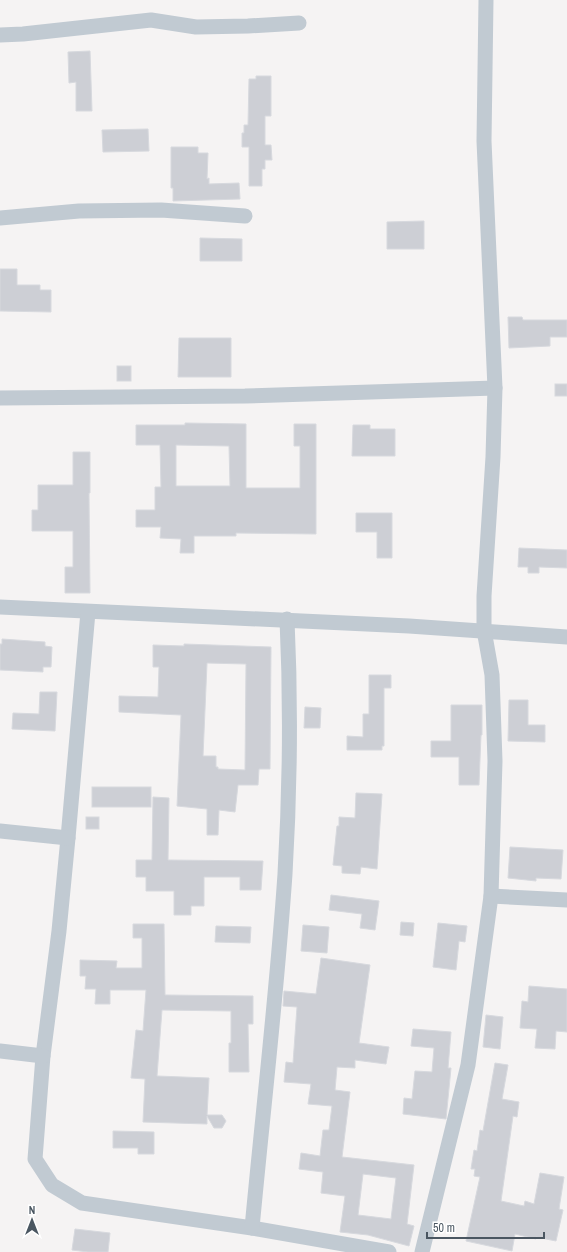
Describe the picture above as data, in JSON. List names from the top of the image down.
{
  "scale_bar": "50 m",
  "north": "top"
}
